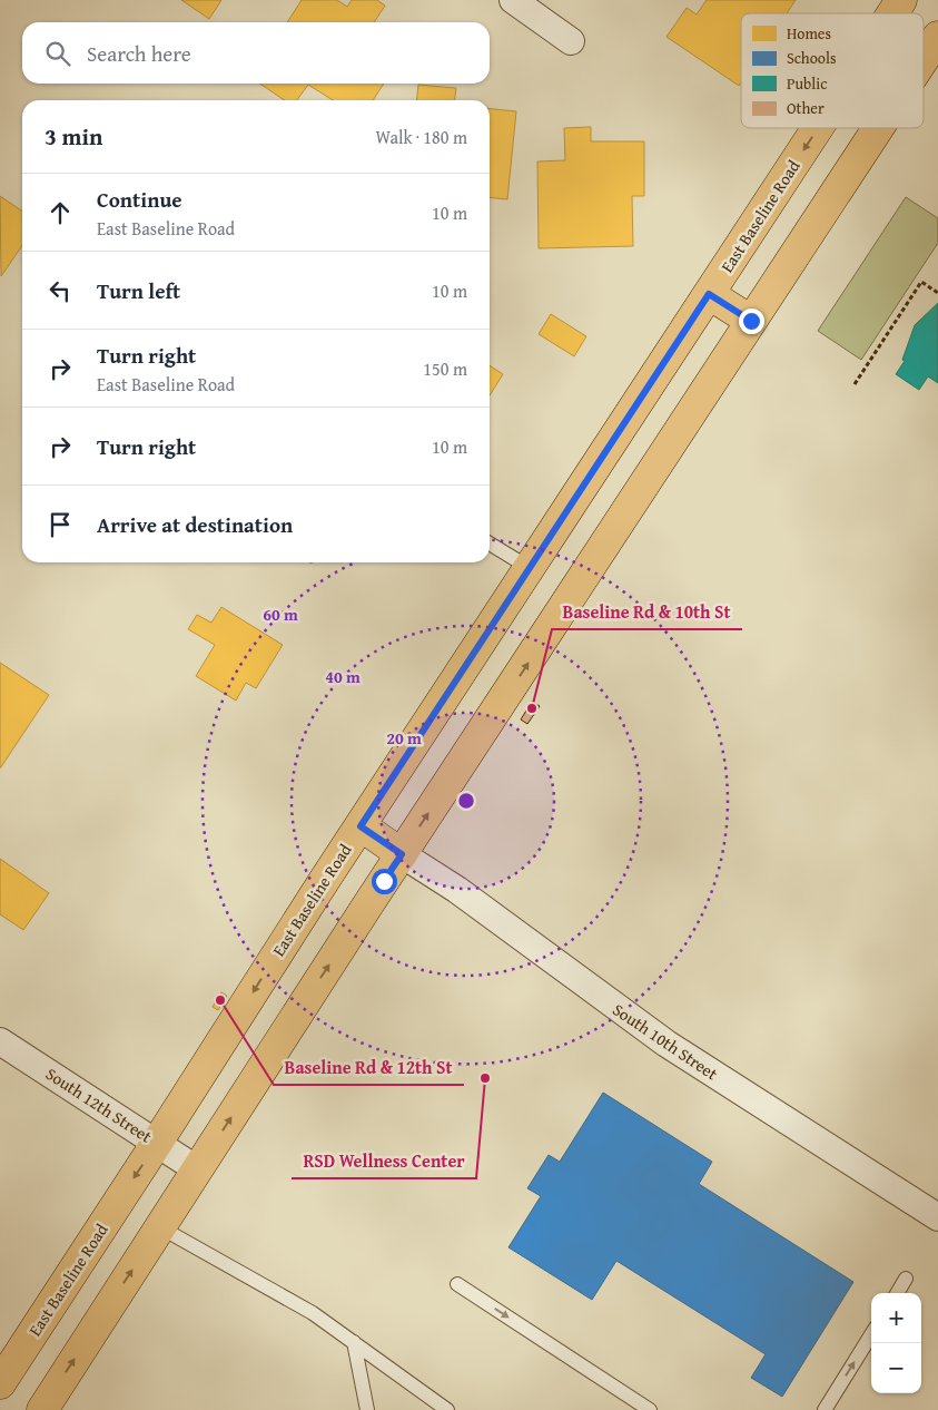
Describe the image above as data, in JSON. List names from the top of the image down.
{
  "streets": {
    "main road": ["East Baseline Road"],
    "street": ["South 10th Street", "South 12th Street"]
  },
  "crossings": [
    ["East Baseline Road", "South 12th Street"]
  ],
  "places": ["Baseline Rd & 10th St", "Baseline Rd & 12th St", "RSD Wellness Center"],
  "legend": [
    "Homes",
    "Schools",
    "Public",
    "Other"
  ],
  "page": {
    "search": "Search here",
    "heading": ["3 min", "Walk · 180 m"],
    "list": [
      ["Continue", "East Baseline Road", "10 m"],
      ["Turn left", "10 m"],
      ["Turn right", "East Baseline Road", "150 m"],
      ["Turn right", "10 m"],
      "Arrive at destination"
    ],
    "map_buttons": ["+", "−"]
  },
  "rings": ["60 m", "40 m", "20 m"]
}
